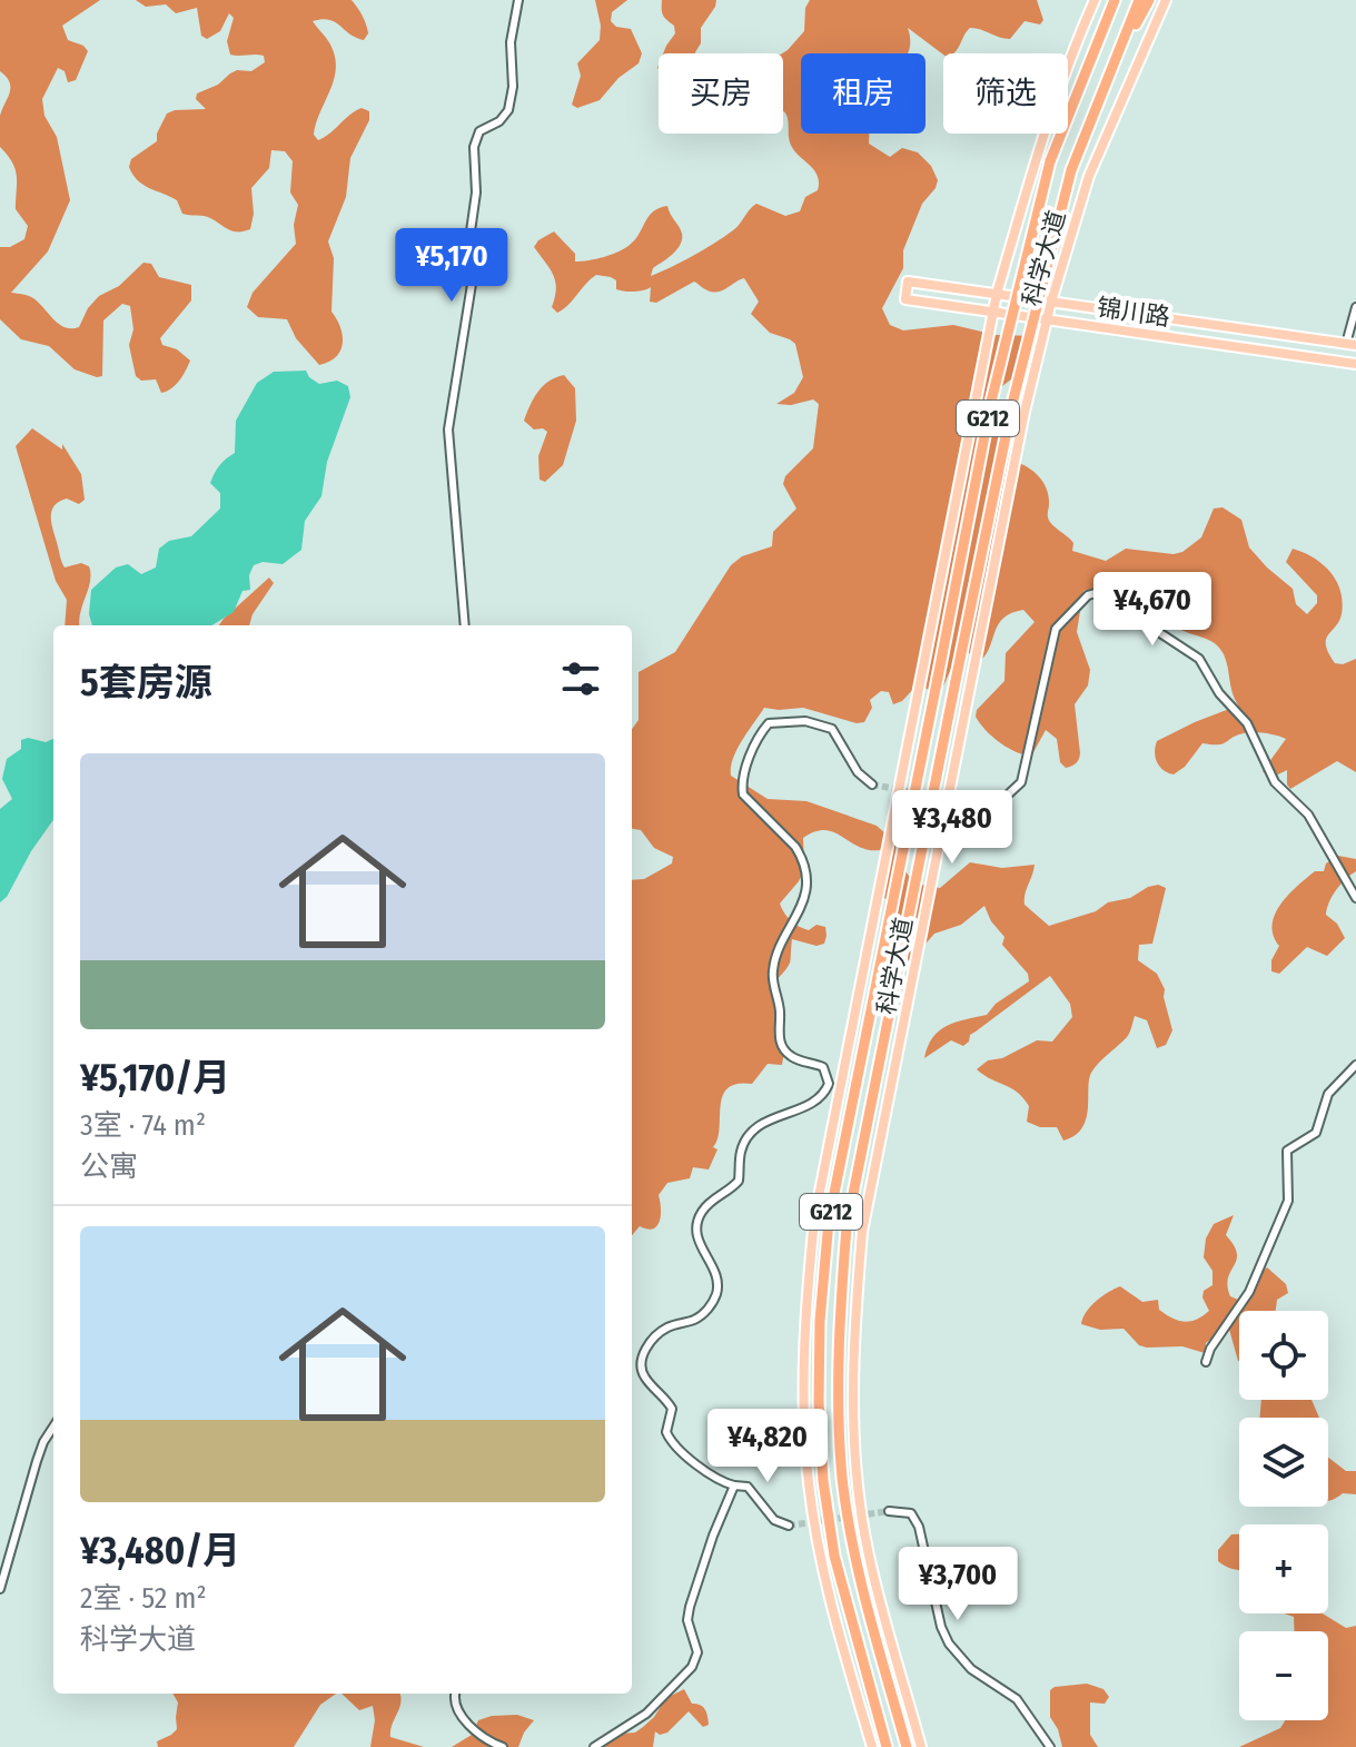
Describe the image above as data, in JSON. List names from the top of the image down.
{
  "streets": {
    "highway": ["科学大道", "G212"],
    "main road": ["锦川路"]
  },
  "crossings": [
    ["科学大道", "锦川路"]
  ],
  "page": {
    "chip": ["买房", "租房", "筛选"],
    "price": [
      "¥5,170",
      "¥4,670",
      "¥3,480",
      "¥4,820",
      "¥3,700"
    ],
    "heading": "5套房源",
    "list": [
      {
        "name": "¥5,170/月",
        "note": "3室 · 74 m² · 公寓"
      },
      {
        "name": "¥3,480/月",
        "note": "2室 · 52 m² · 科学大道"
      }
    ],
    "map_buttons": ["+", "−"]
  }
}
